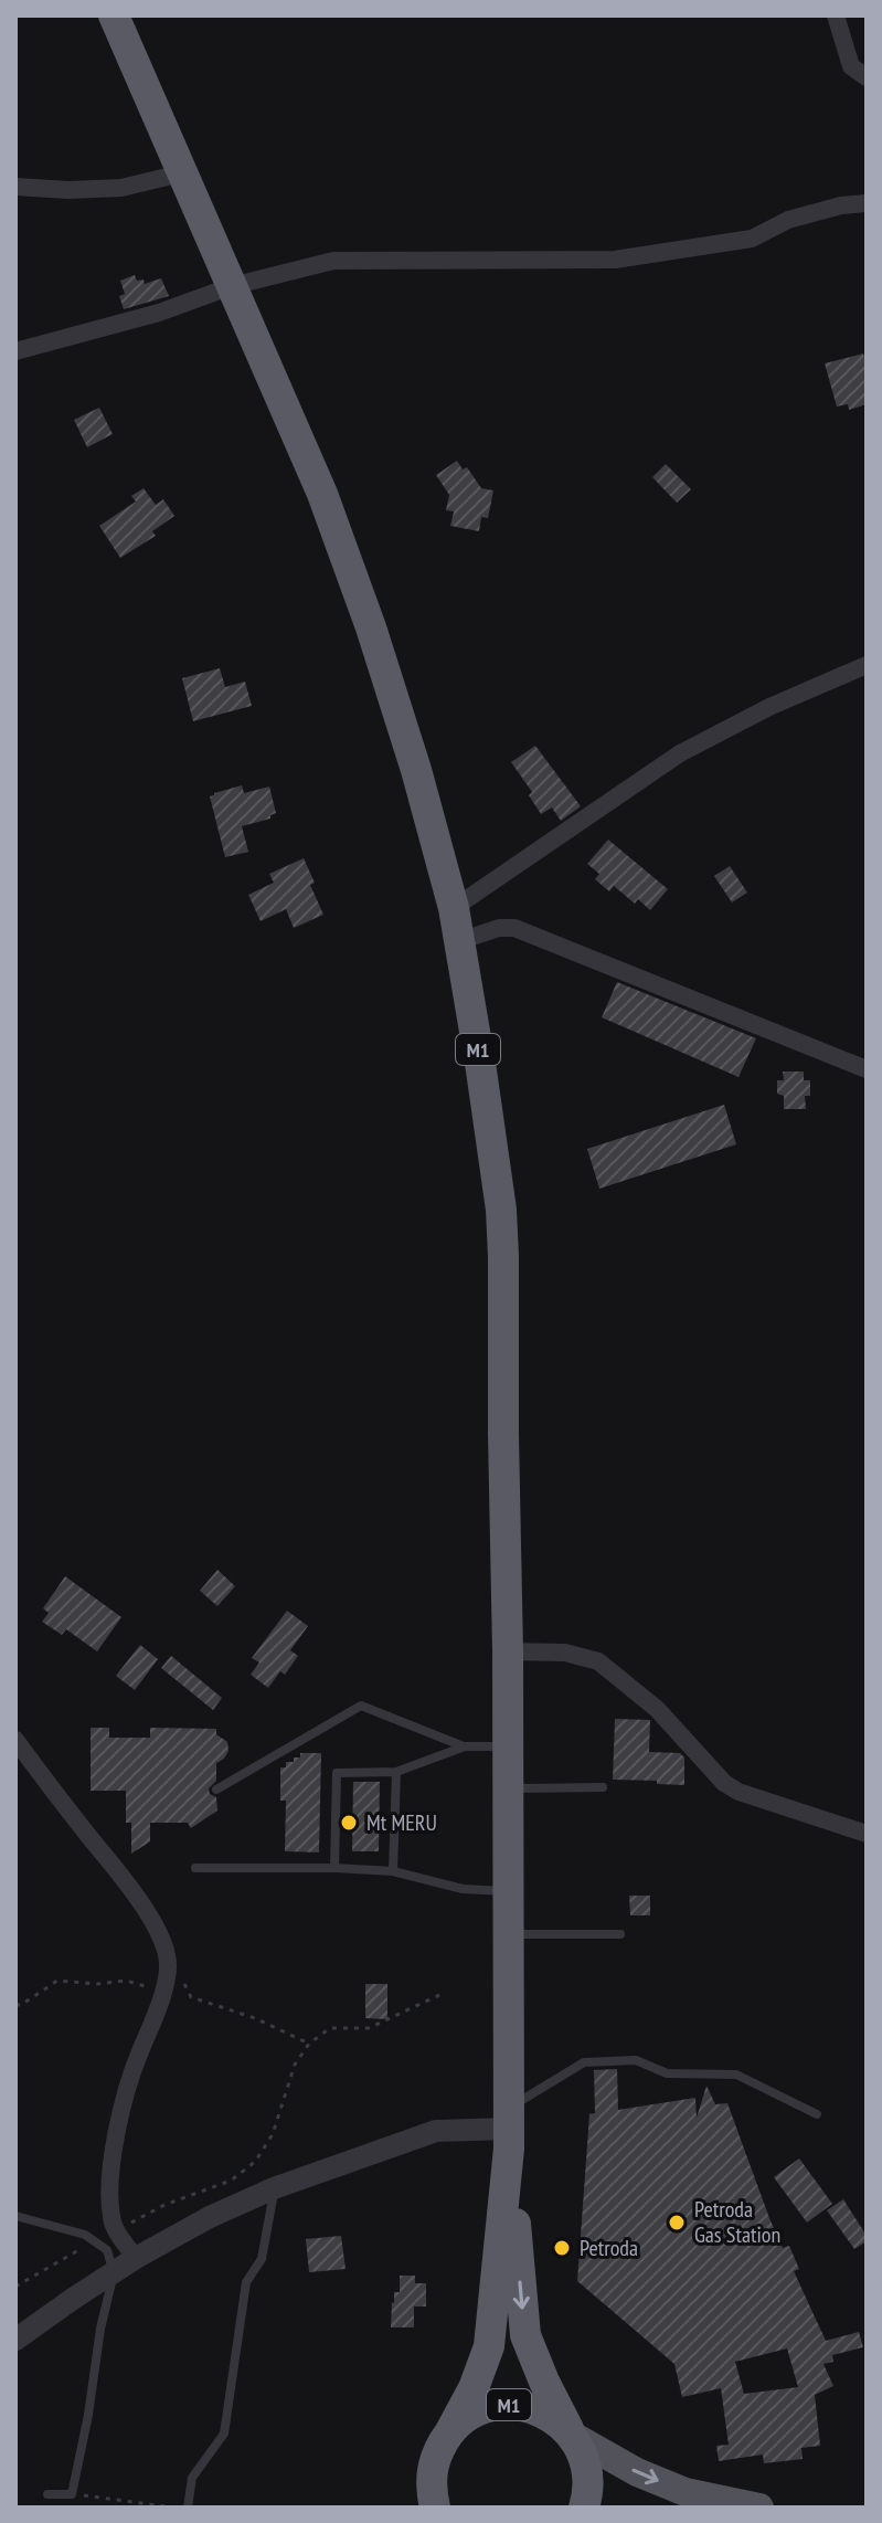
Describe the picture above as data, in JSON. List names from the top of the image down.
{
  "streets": {
    "highway": ["M1"]
  },
  "places": ["Mt MERU", "Petroda Gas Station", "Petroda"]
}
